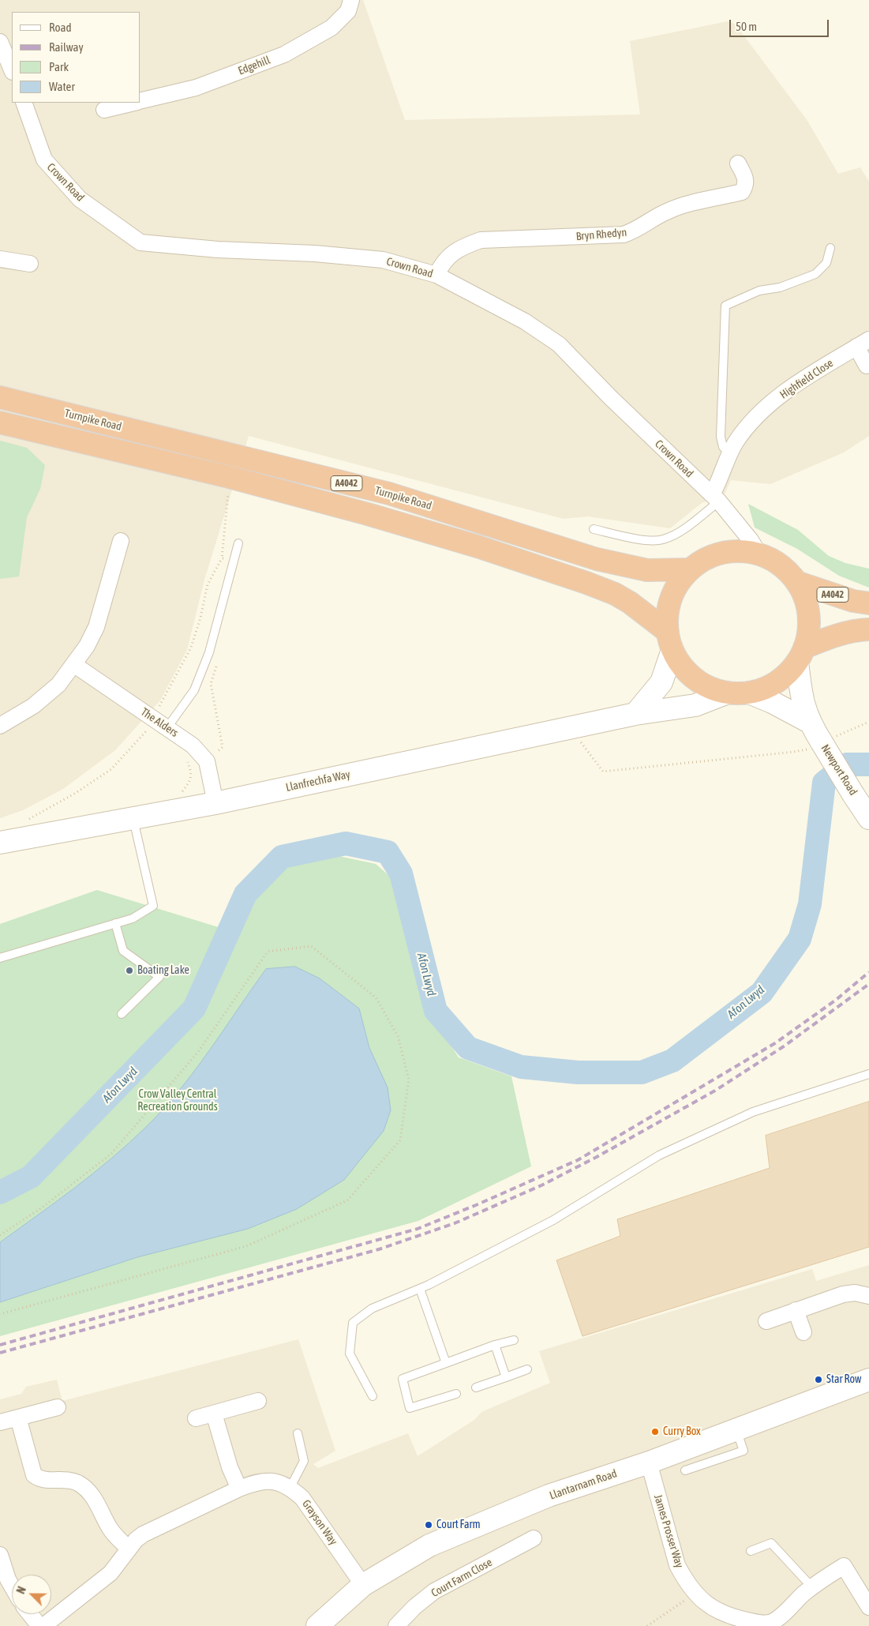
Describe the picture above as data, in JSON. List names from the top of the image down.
{
  "streets": {
    "highway": ["Turnpike Road", "A4042"],
    "street": [
      "Edgehill",
      "Crown Road",
      "Bryn Rhedyn",
      "Highfield Close",
      "The Alders",
      "Newport Road",
      "Llanfrechfa Way",
      "Llantarnam Road",
      "Grayson Way",
      "James Prosser Way",
      "Court Farm Close"
    ]
  },
  "crossings": [
    ["Crown Road", "Bryn Rhedyn"],
    ["Crown Road", "Highfield Close"],
    ["Llantarnam Road", "Grayson Way"],
    ["Llantarnam Road", "James Prosser Way"]
  ],
  "water": ["Afon Lwyd"],
  "parks": ["Crow Valley Central Recreation Grounds"],
  "places": [
    "Boating Lake",
    "Star Row",
    "Curry Box",
    "Court Farm"
  ],
  "legend": [
    "Road",
    "Railway",
    "Park",
    "Water"
  ],
  "scale_bar": "50 m",
  "north": "top left"
}
